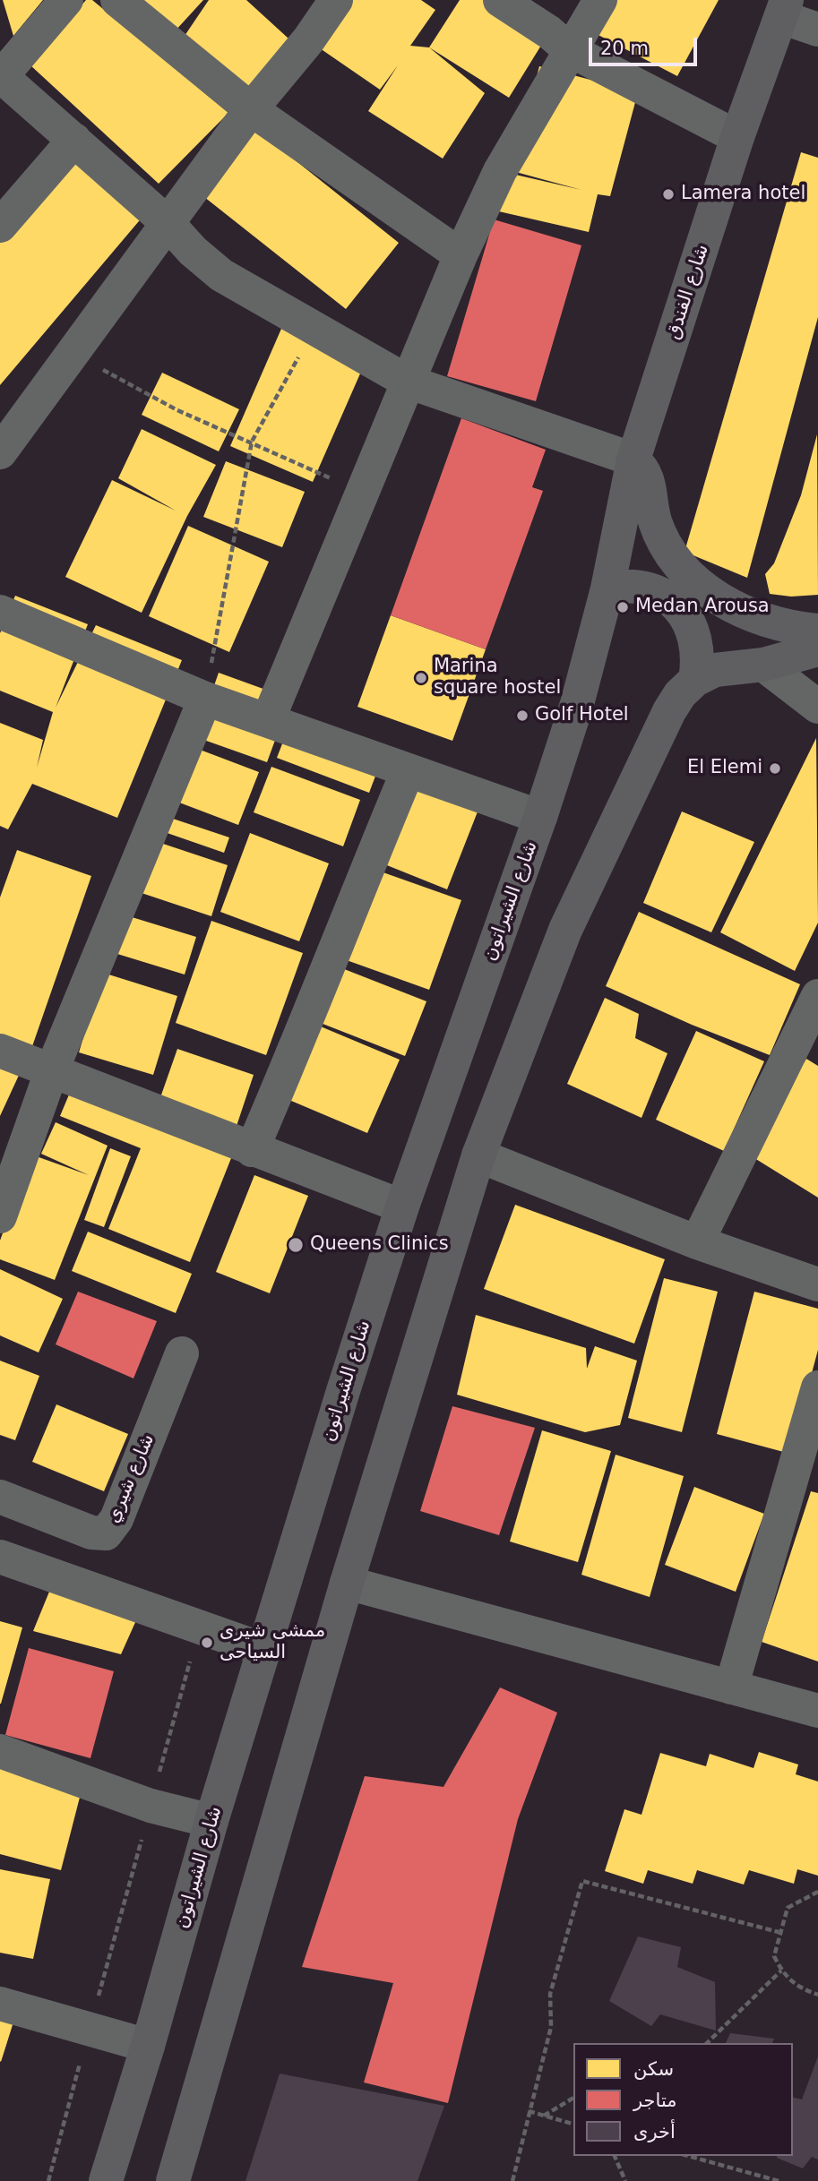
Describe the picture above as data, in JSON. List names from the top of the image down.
{
  "streets": {
    "street": ["شارع الفندق", "شارع الشيراتون", "شارع شيري"]
  },
  "crossings": [
    ["شارع الفندق", "شارع الشيراتون"]
  ],
  "places": [
    "Lamera hotel",
    "Medan Arousa",
    "Marina square hostel",
    "Golf Hotel",
    "El Elemi",
    "Queens Clinics",
    "ممشى شيرى السياحى"
  ],
  "legend": ["سكن", "متاجر", "أخرى"],
  "scale_bar": "20 m"
}
